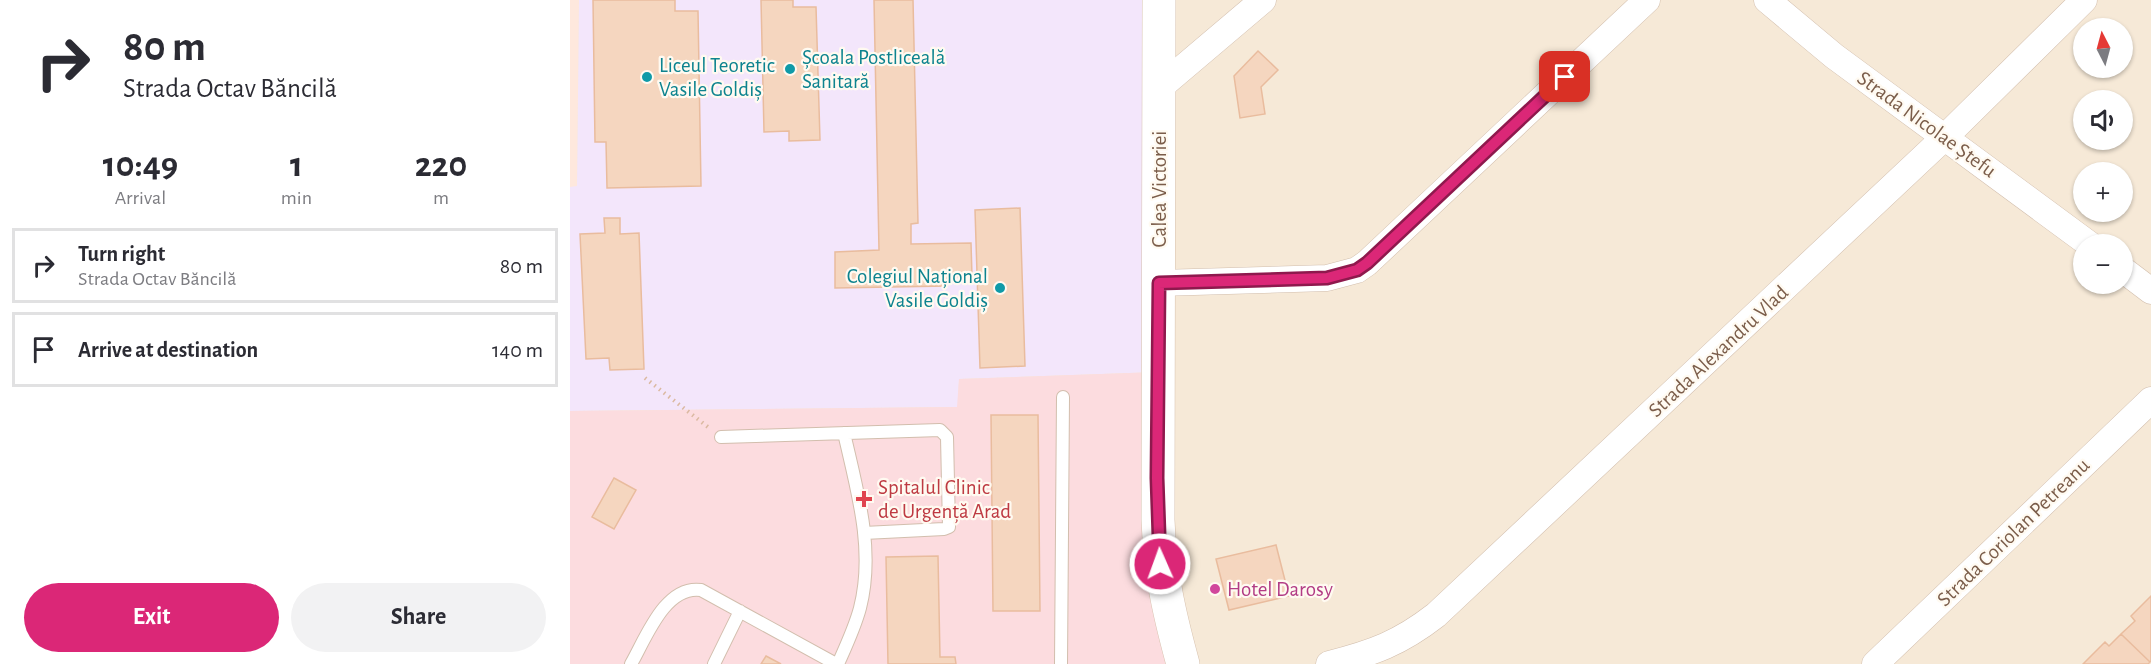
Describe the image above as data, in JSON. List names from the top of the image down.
{
  "streets": {
    "main road": ["Calea Victoriei"],
    "street": ["Strada Nicolae Ștefu", "Strada Alexandru Vlad", "Strada Coriolan Petreanu"]
  },
  "crossings": [
    ["Strada Nicolae Ștefu", "Strada Alexandru Vlad"]
  ],
  "places": {
    "other": [
      "Școala Postliceală Sanitară",
      "Liceul Teoretic Vasile Goldiș",
      "Colegiul Național Vasile Goldiș",
      "Hotel Darosy"
    ],
    "health": ["Spitalul Clinic de Urgență Arad"]
  },
  "north": "top",
  "page": {
    "turn": ["80 m", "Strada Octav Băncilă"],
    "map_buttons": ["+", "−"],
    "eta": [
      "10:49",
      "Arrival",
      "1",
      "min",
      "220",
      "m"
    ],
    "list": [
      {
        "name": "Turn right",
        "note": "Strada Octav Băncilă",
        "value": "80 m"
      },
      {
        "name": "Arrive at destination",
        "value": "140 m"
      }
    ],
    "buttons": ["Exit", "Share"]
  }
}
